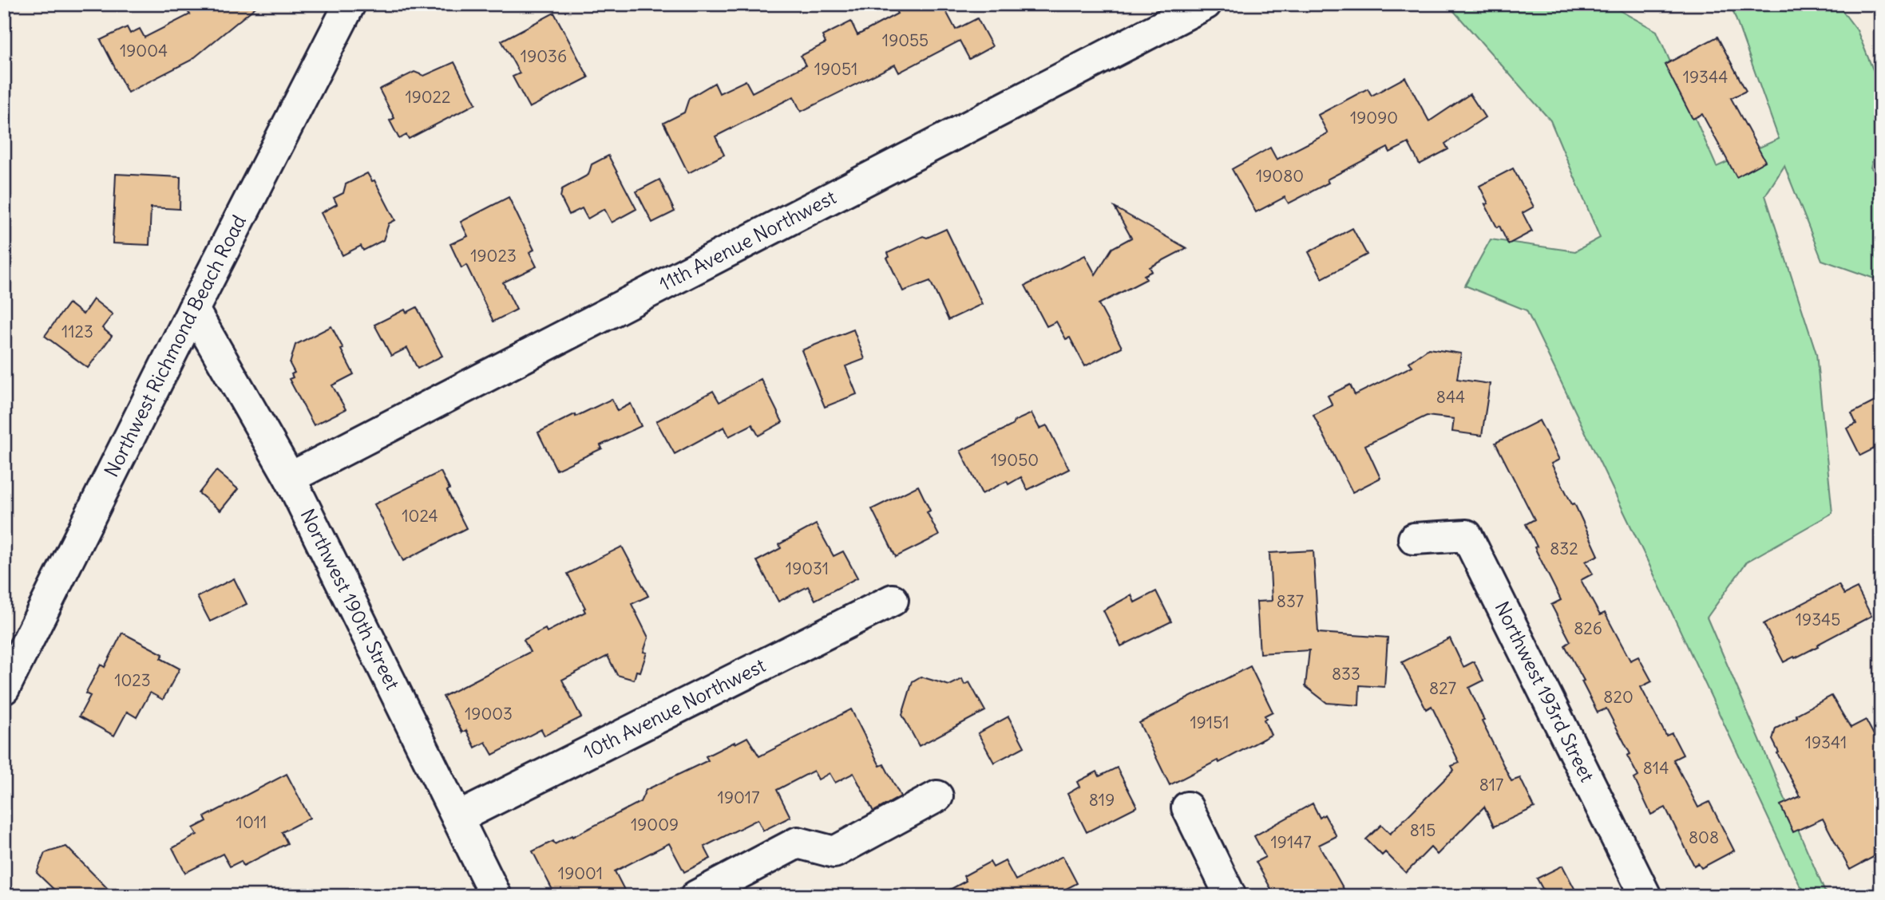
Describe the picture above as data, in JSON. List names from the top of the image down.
{
  "streets": {
    "street": [
      "11th Avenue Northwest",
      "Northwest Richmond Beach Road",
      "Northwest 190th Street",
      "Northwest 193rd Street",
      "10th Avenue Northwest"
    ]
  },
  "crossings": [
    ["11th Avenue Northwest", "Northwest 190th Street"],
    ["Northwest Richmond Beach Road", "Northwest 190th Street"],
    ["Northwest 190th Street", "10th Avenue Northwest"]
  ],
  "house_numbers": [
    "19055",
    "19004",
    "19036",
    "19051",
    "19344",
    "19022",
    "19090",
    "19080",
    "19023",
    "1123",
    "844",
    "19050",
    "1024",
    "832",
    "19031",
    "837",
    "19345",
    "826",
    "833",
    "1023",
    "827",
    "820",
    "19003",
    "19151",
    "19341",
    "814",
    "817",
    "19017",
    "819",
    "1011",
    "19009",
    "815",
    "808",
    "19147",
    "19001"
  ]
}
